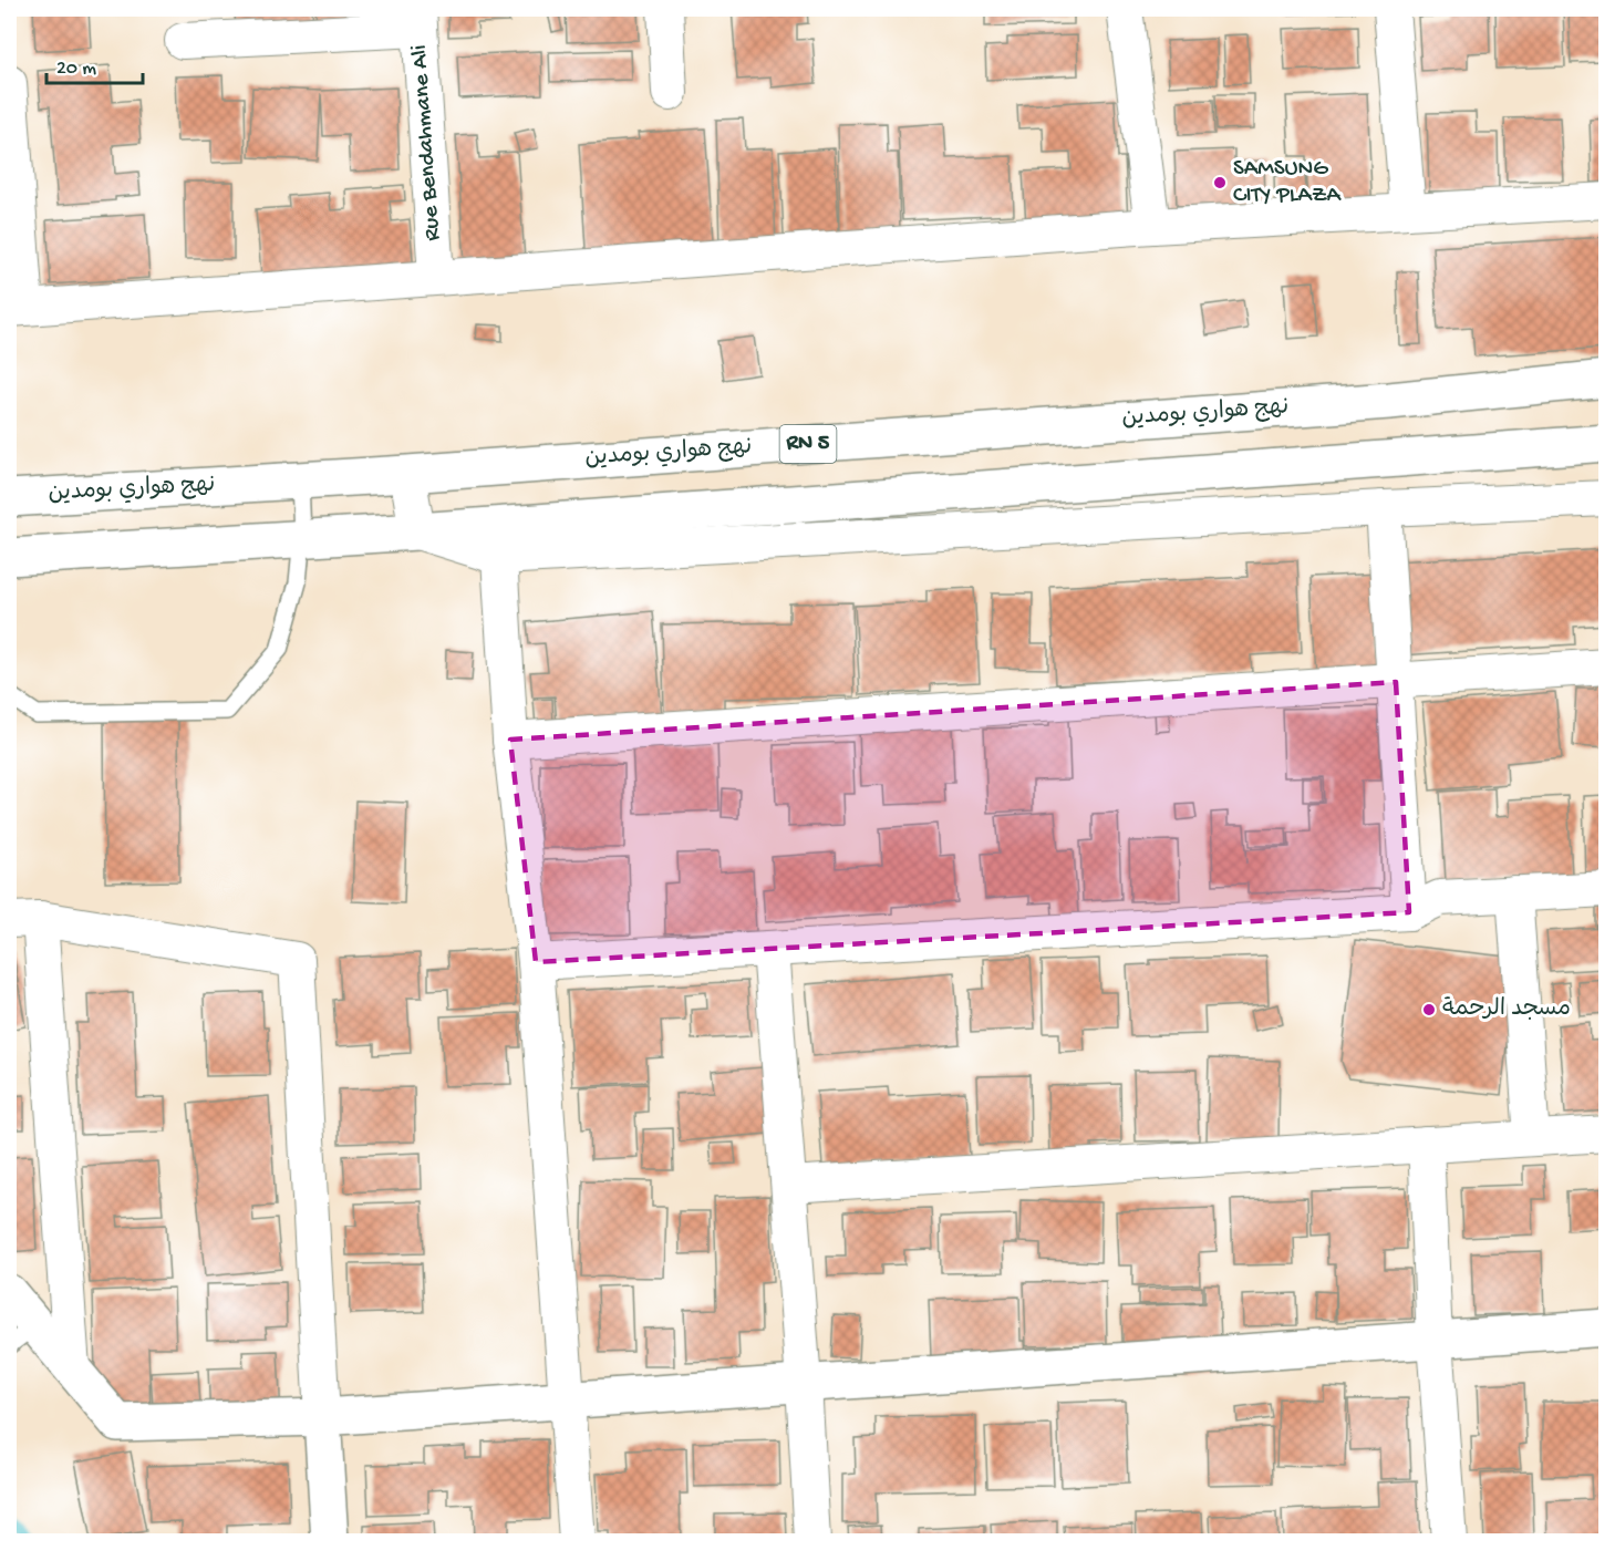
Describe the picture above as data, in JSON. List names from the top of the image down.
{
  "streets": {
    "main road": ["نهج هواري بومدين", "RN 5"],
    "street": ["Rue Bendahmane Ali"]
  },
  "places": ["SAMSUNG CITY PLAZA", "مسجد الرحمة"],
  "scale_bar": "20 m"
}
